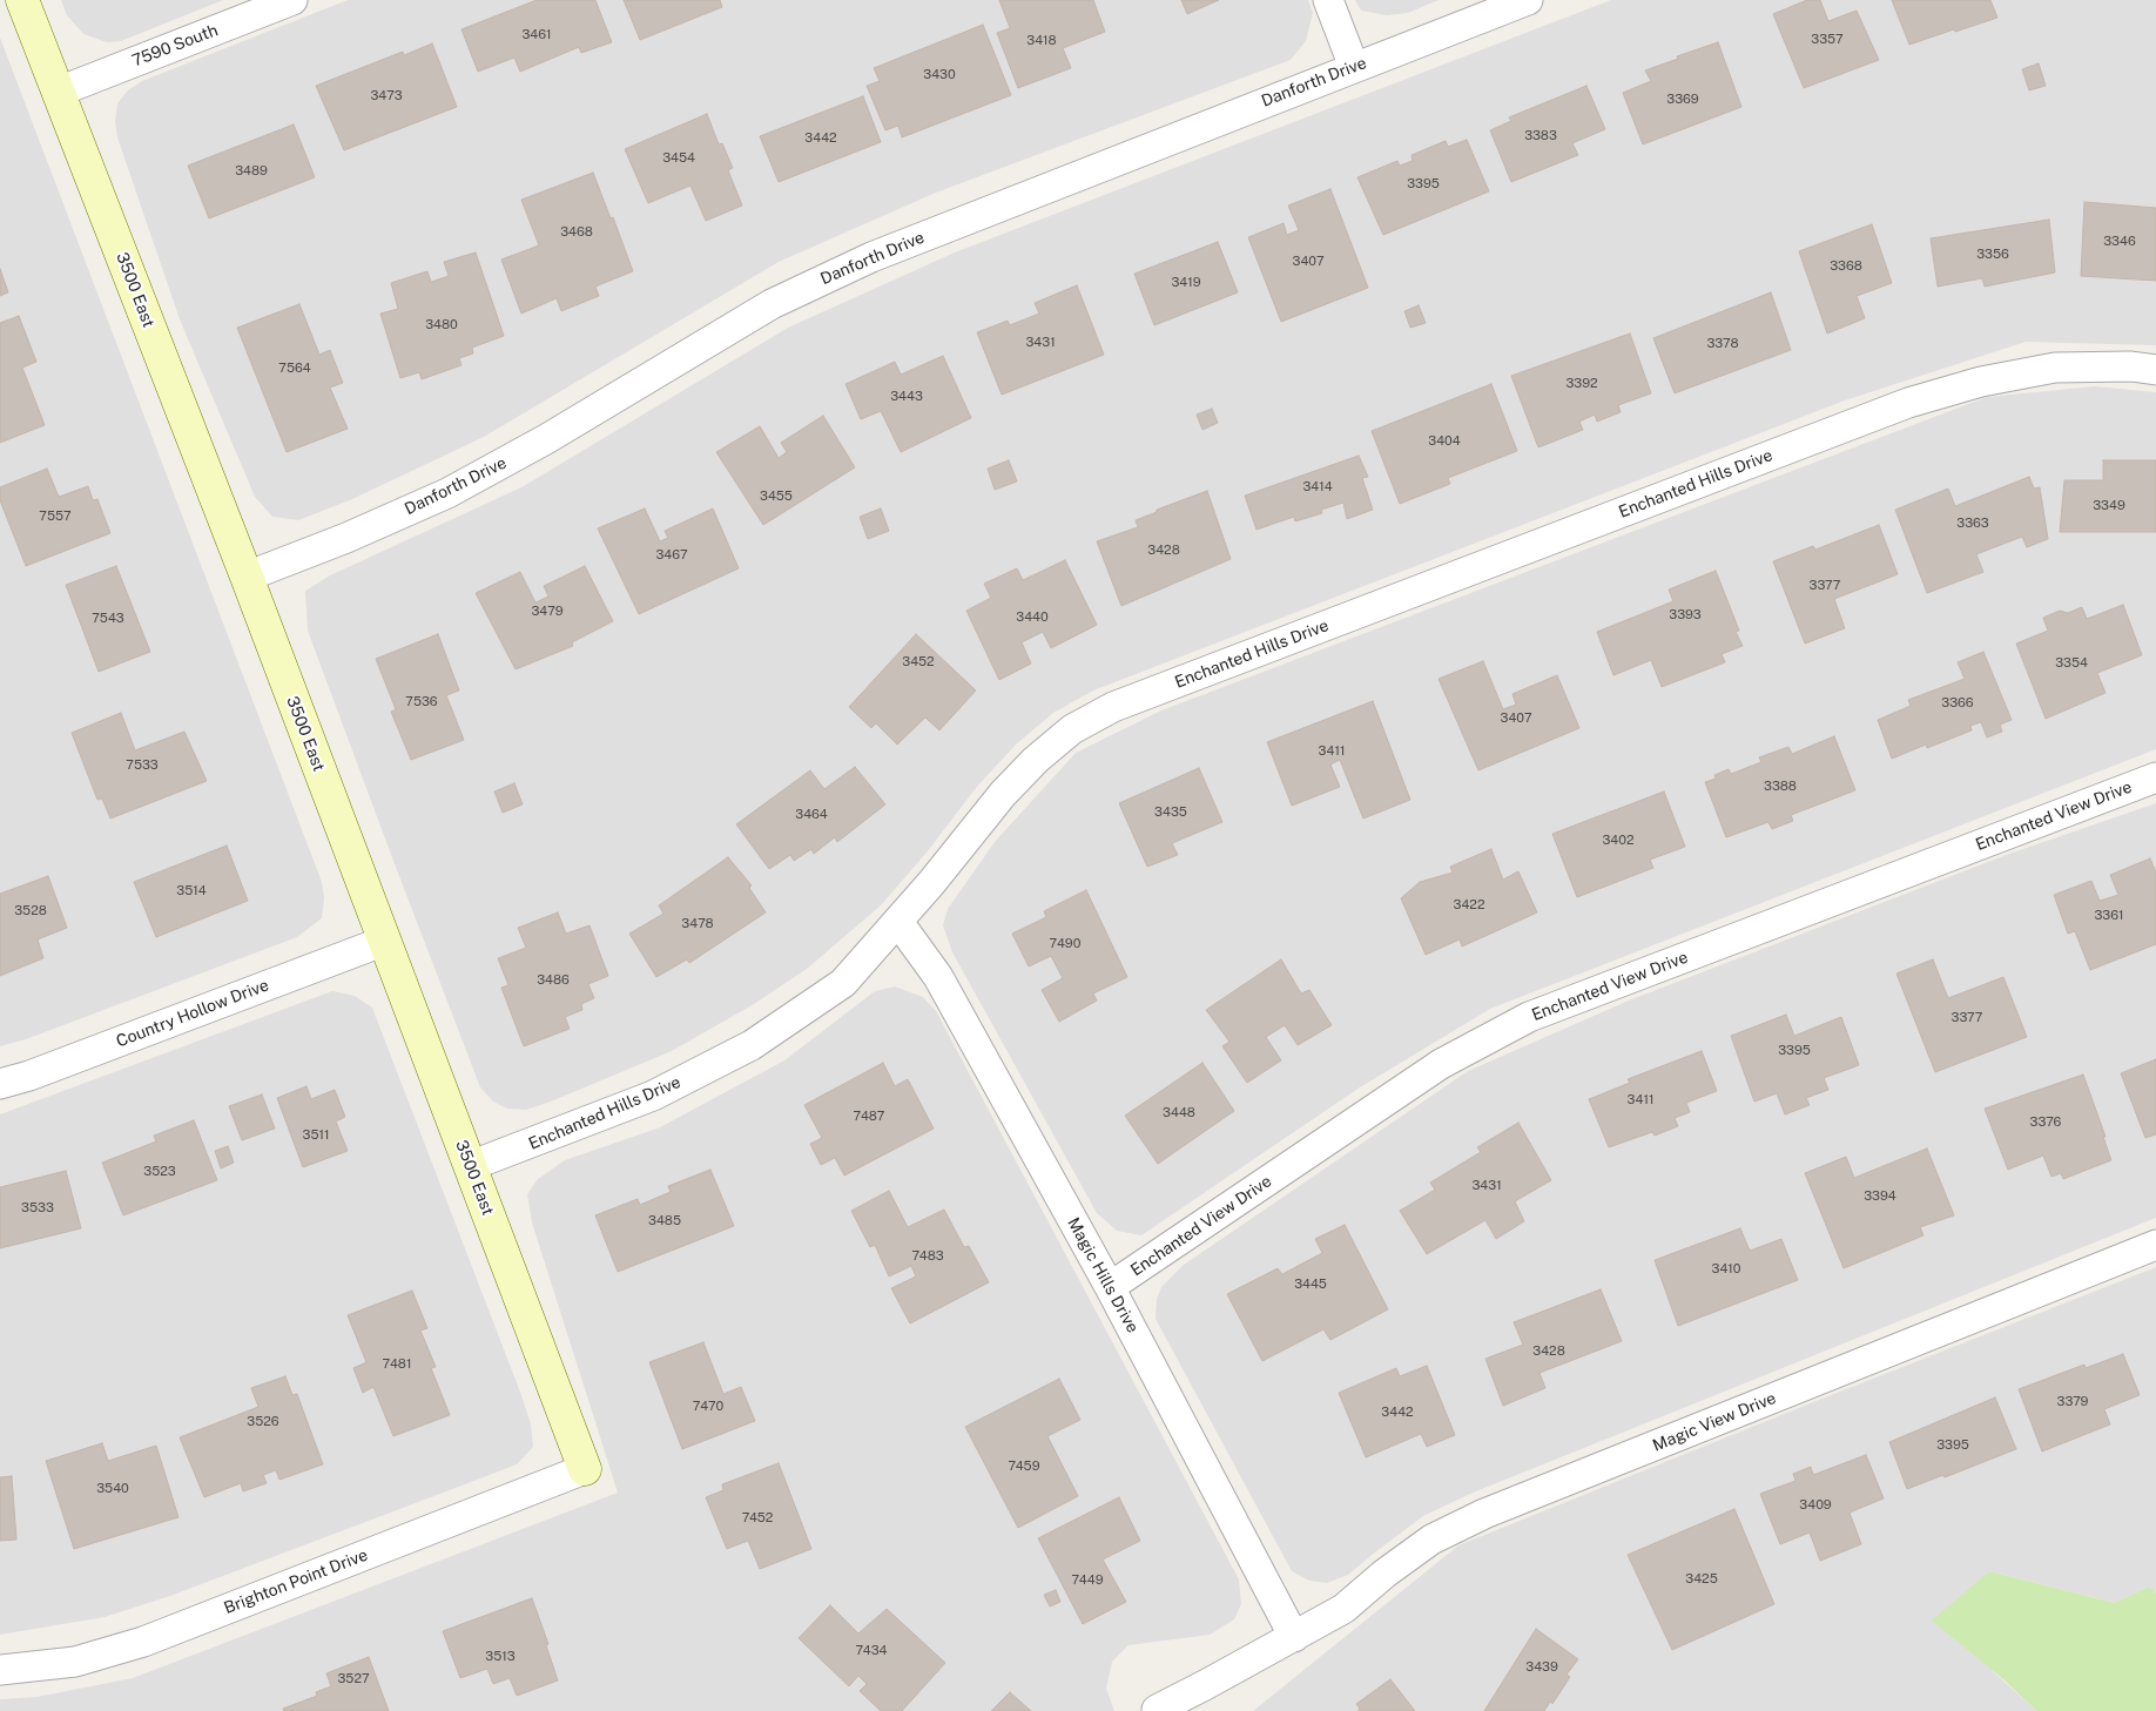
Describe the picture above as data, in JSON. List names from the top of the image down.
{
  "streets": {
    "street": [
      "7590 South",
      "Danforth Drive",
      "3500 East",
      "Enchanted Hills Drive",
      "Enchanted View Drive",
      "Country Hollow Drive",
      "Magic Hills Drive",
      "Magic View Drive",
      "Brighton Point Drive"
    ]
  },
  "crossings": [
    ["7590 South", "3500 East"],
    ["Danforth Drive", "3500 East"],
    ["3500 East", "Enchanted Hills Drive"],
    ["3500 East", "Country Hollow Drive"],
    ["3500 East", "Brighton Point Drive"],
    ["Enchanted Hills Drive", "Magic Hills Drive"],
    ["Enchanted View Drive", "Magic Hills Drive"],
    ["Magic Hills Drive", "Magic View Drive"]
  ],
  "house_numbers": [
    "3461",
    "3357",
    "3418",
    "3430",
    "3473",
    "3369",
    "3383",
    "3442",
    "3454",
    "3489",
    "3395",
    "3468",
    "3346",
    "3356",
    "3407",
    "3368",
    "3419",
    "3480",
    "3431",
    "3378",
    "7564",
    "3392",
    "3443",
    "3404",
    "3414",
    "3455",
    "3349",
    "7557",
    "3363",
    "3428",
    "3467",
    "3377",
    "3479",
    "3393",
    "3440",
    "7543",
    "3452",
    "3354",
    "7536",
    "3366",
    "3407",
    "3411",
    "7533",
    "3388",
    "3435",
    "3464",
    "3402",
    "3514",
    "3422",
    "3528",
    "3361",
    "3478",
    "7490",
    "3486",
    "3377",
    "3395",
    "3411",
    "3448",
    "7487",
    "3376",
    "3511",
    "3523",
    "3431",
    "3394",
    "3533",
    "3485",
    "7483",
    "3410",
    "3445",
    "3428",
    "7481",
    "3379",
    "7470",
    "3442",
    "3526",
    "3395",
    "7459",
    "3540",
    "3409",
    "7452",
    "3425",
    "7449",
    "7434",
    "3513",
    "3439",
    "3527"
  ]
}
